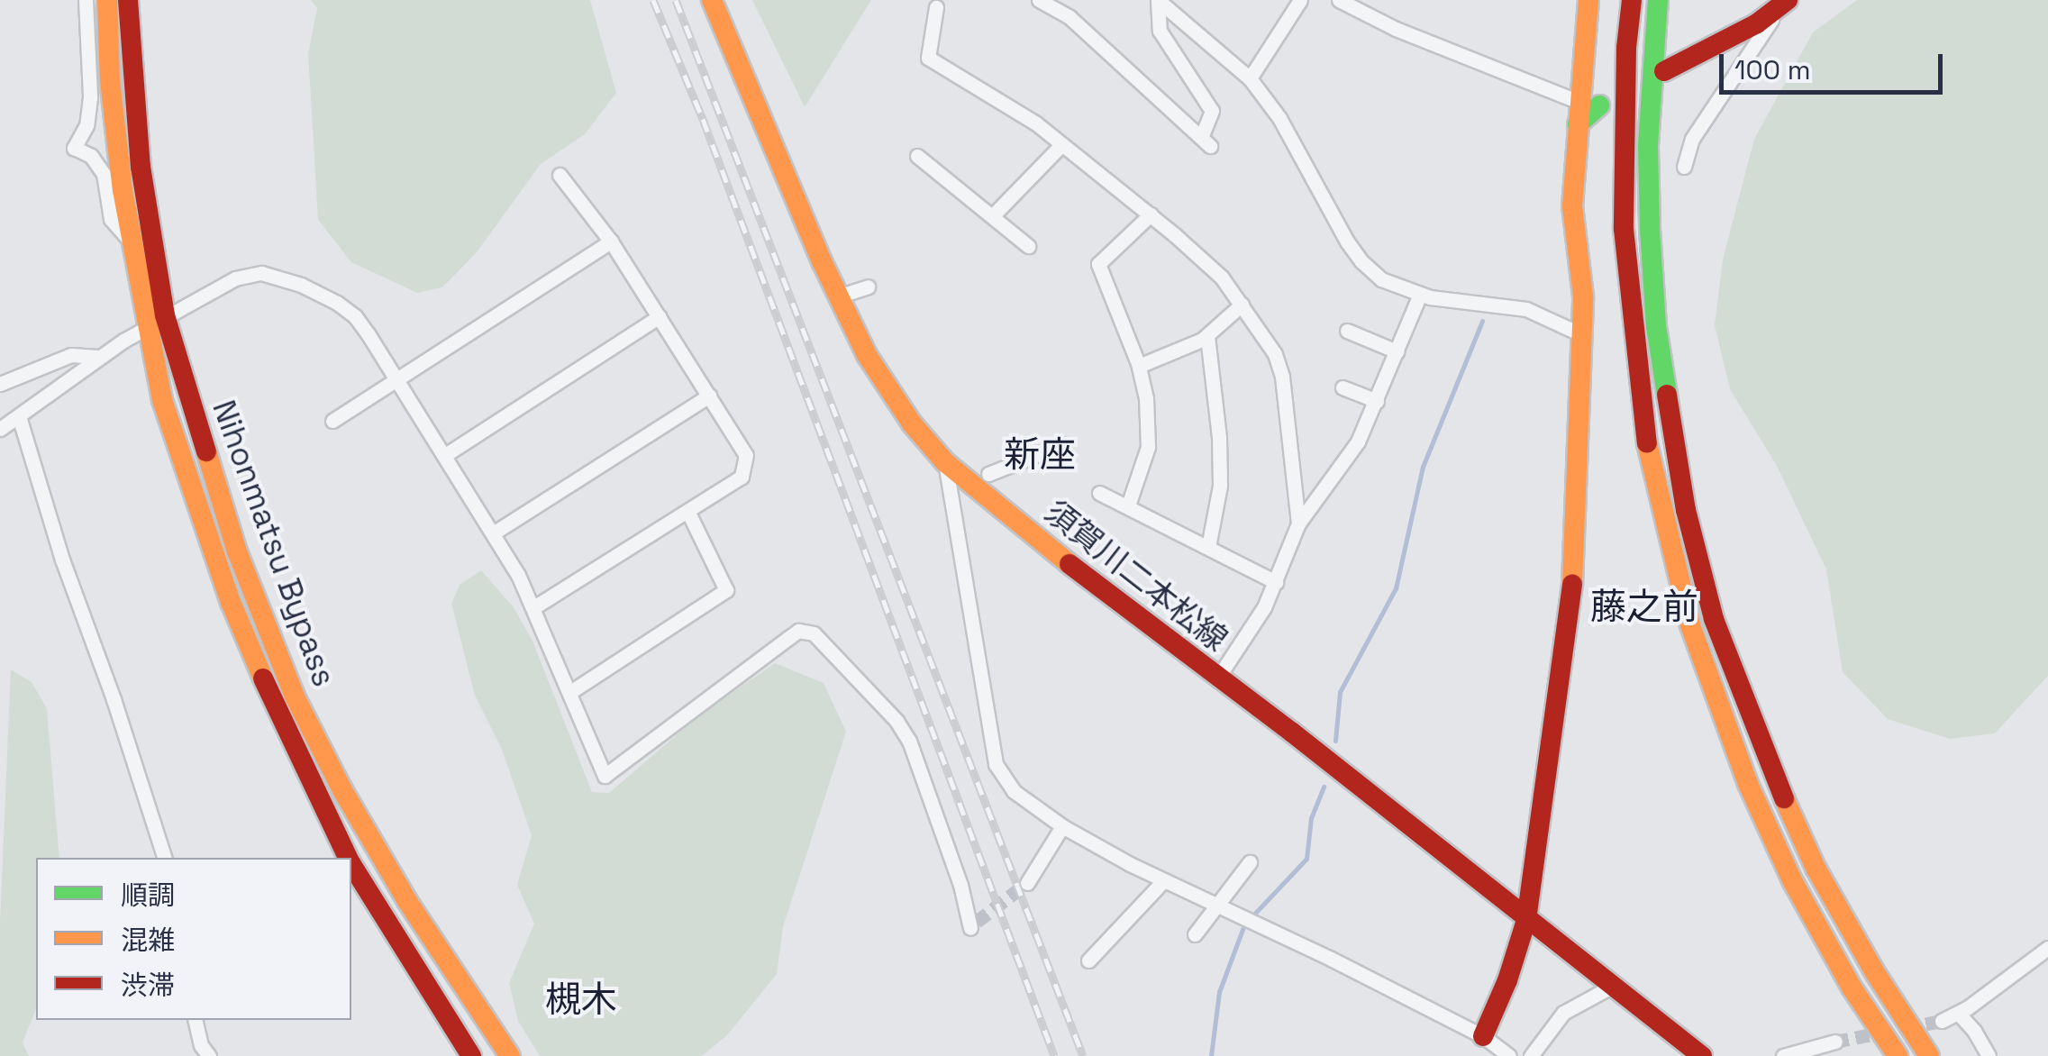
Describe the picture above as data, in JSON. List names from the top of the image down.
{
  "streets": {
    "main road": ["Nihonmatsu Bypass", "須賀川二本松線"]
  },
  "districts": ["新座", "藤之前", "槻木"],
  "legend": ["順調", "混雑", "渋滞"],
  "scale_bar": "100 m"
}
